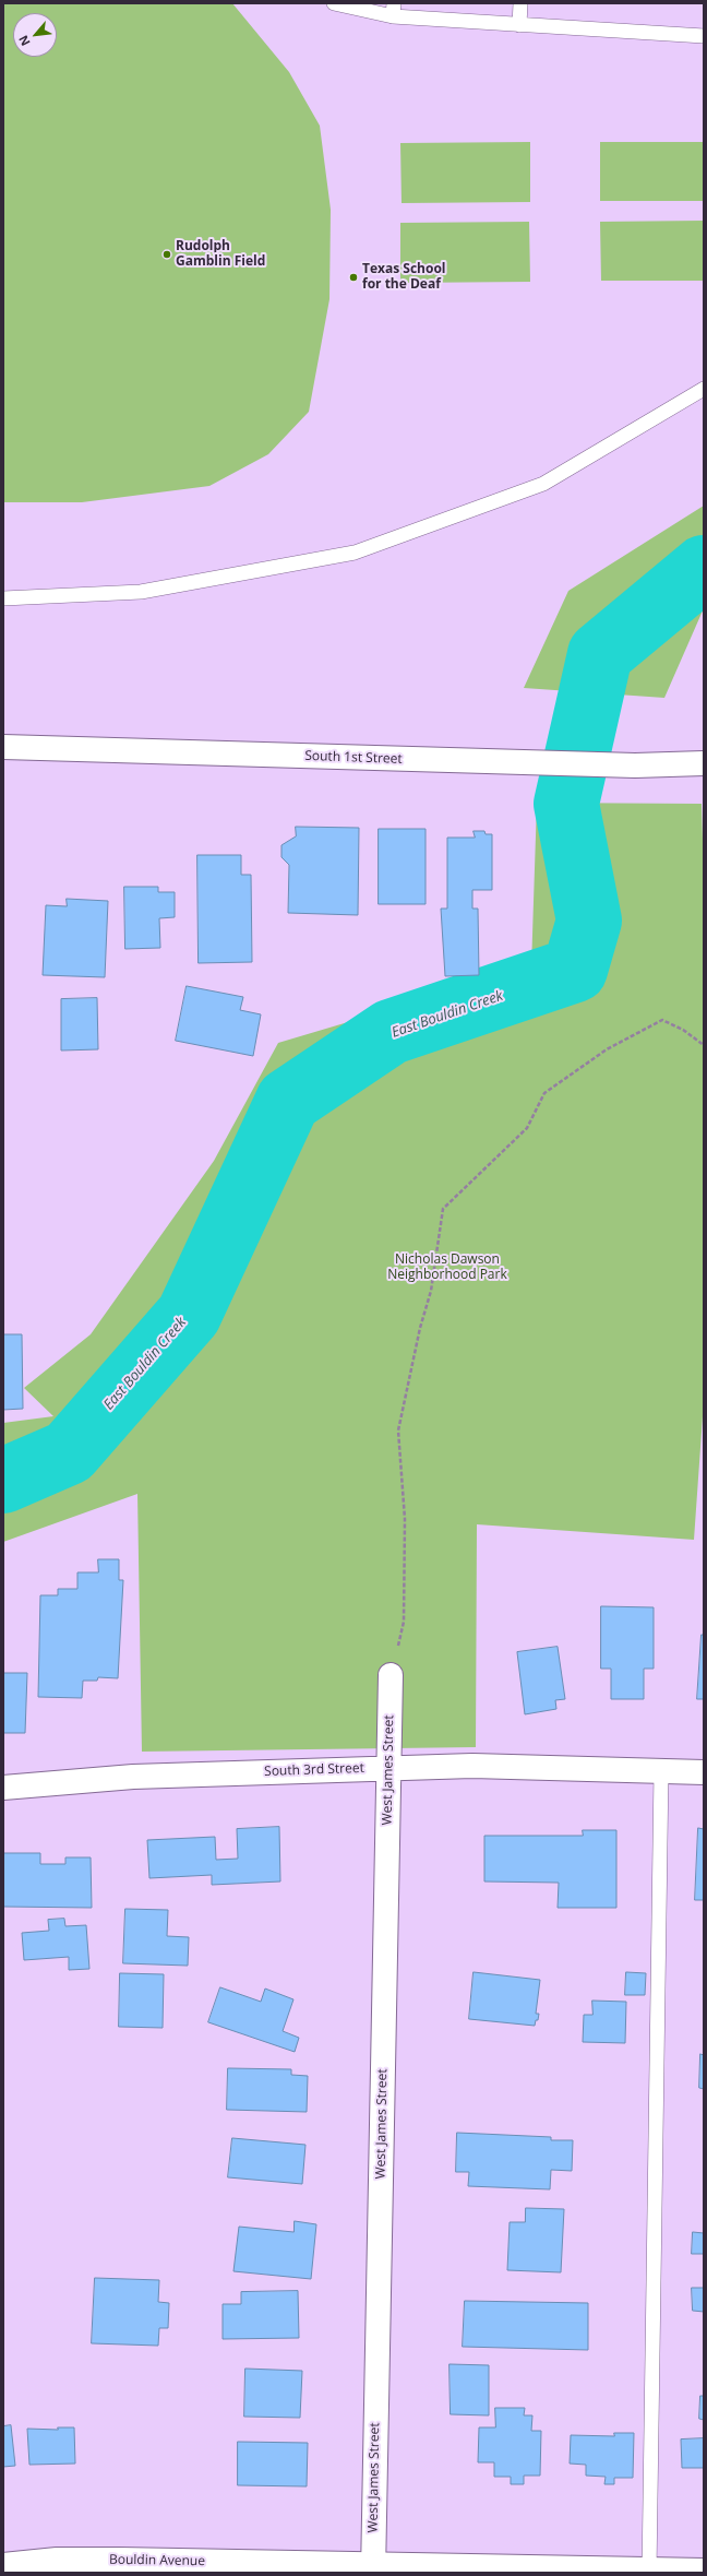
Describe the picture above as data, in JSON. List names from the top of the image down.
{
  "streets": {
    "street": [
      "South 1st Street",
      "South 3rd Street",
      "West James Street",
      "Bouldin Avenue"
    ]
  },
  "crossings": [
    ["South 3rd Street", "West James Street"],
    ["West James Street", "Bouldin Avenue"]
  ],
  "water": ["East Bouldin Creek"],
  "parks": ["Nicholas Dawson Neighborhood Park"],
  "places": ["Rudolph Gamblin Field", "Texas School for the Deaf"],
  "north": "bottom left"
}
